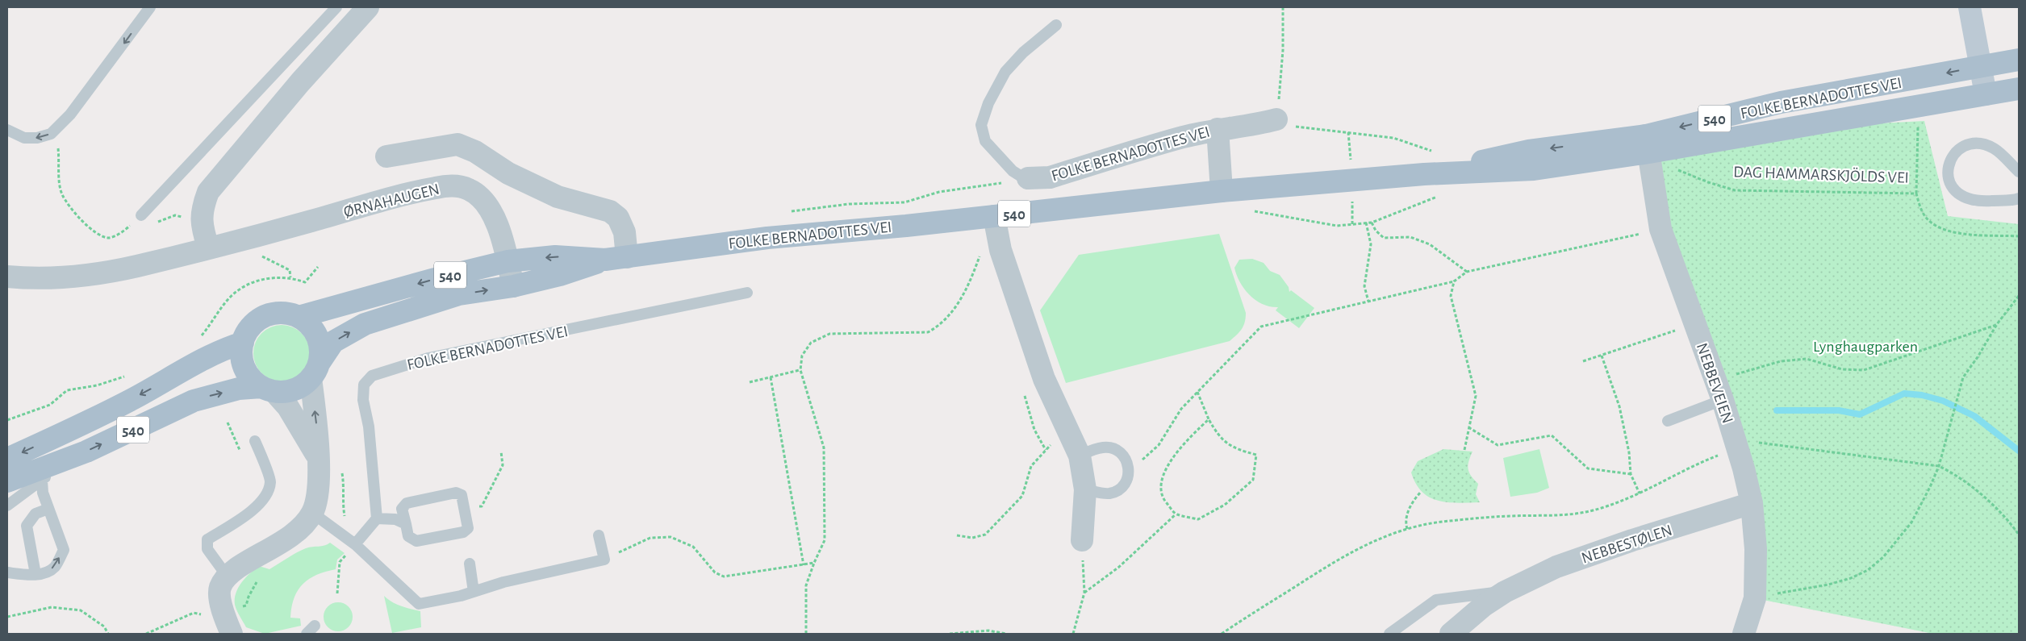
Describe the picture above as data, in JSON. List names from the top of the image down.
{
  "streets": {
    "main road": ["FOLKE BERNADOTTES VEI", "540"],
    "street": ["ØRNAHAUGEN", "NEBBEVEIEN", "NEBBESTØLEN"],
    "path": ["DAG HAMMARSKJÖLDS VEI"]
  },
  "crossings": [
    ["FOLKE BERNADOTTES VEI", "540"],
    ["FOLKE BERNADOTTES VEI", "ØRNAHAUGEN"],
    ["FOLKE BERNADOTTES VEI", "NEBBEVEIEN"],
    ["NEBBEVEIEN", "NEBBESTØLEN"]
  ],
  "parks": ["Lynghaugparken"]
}
